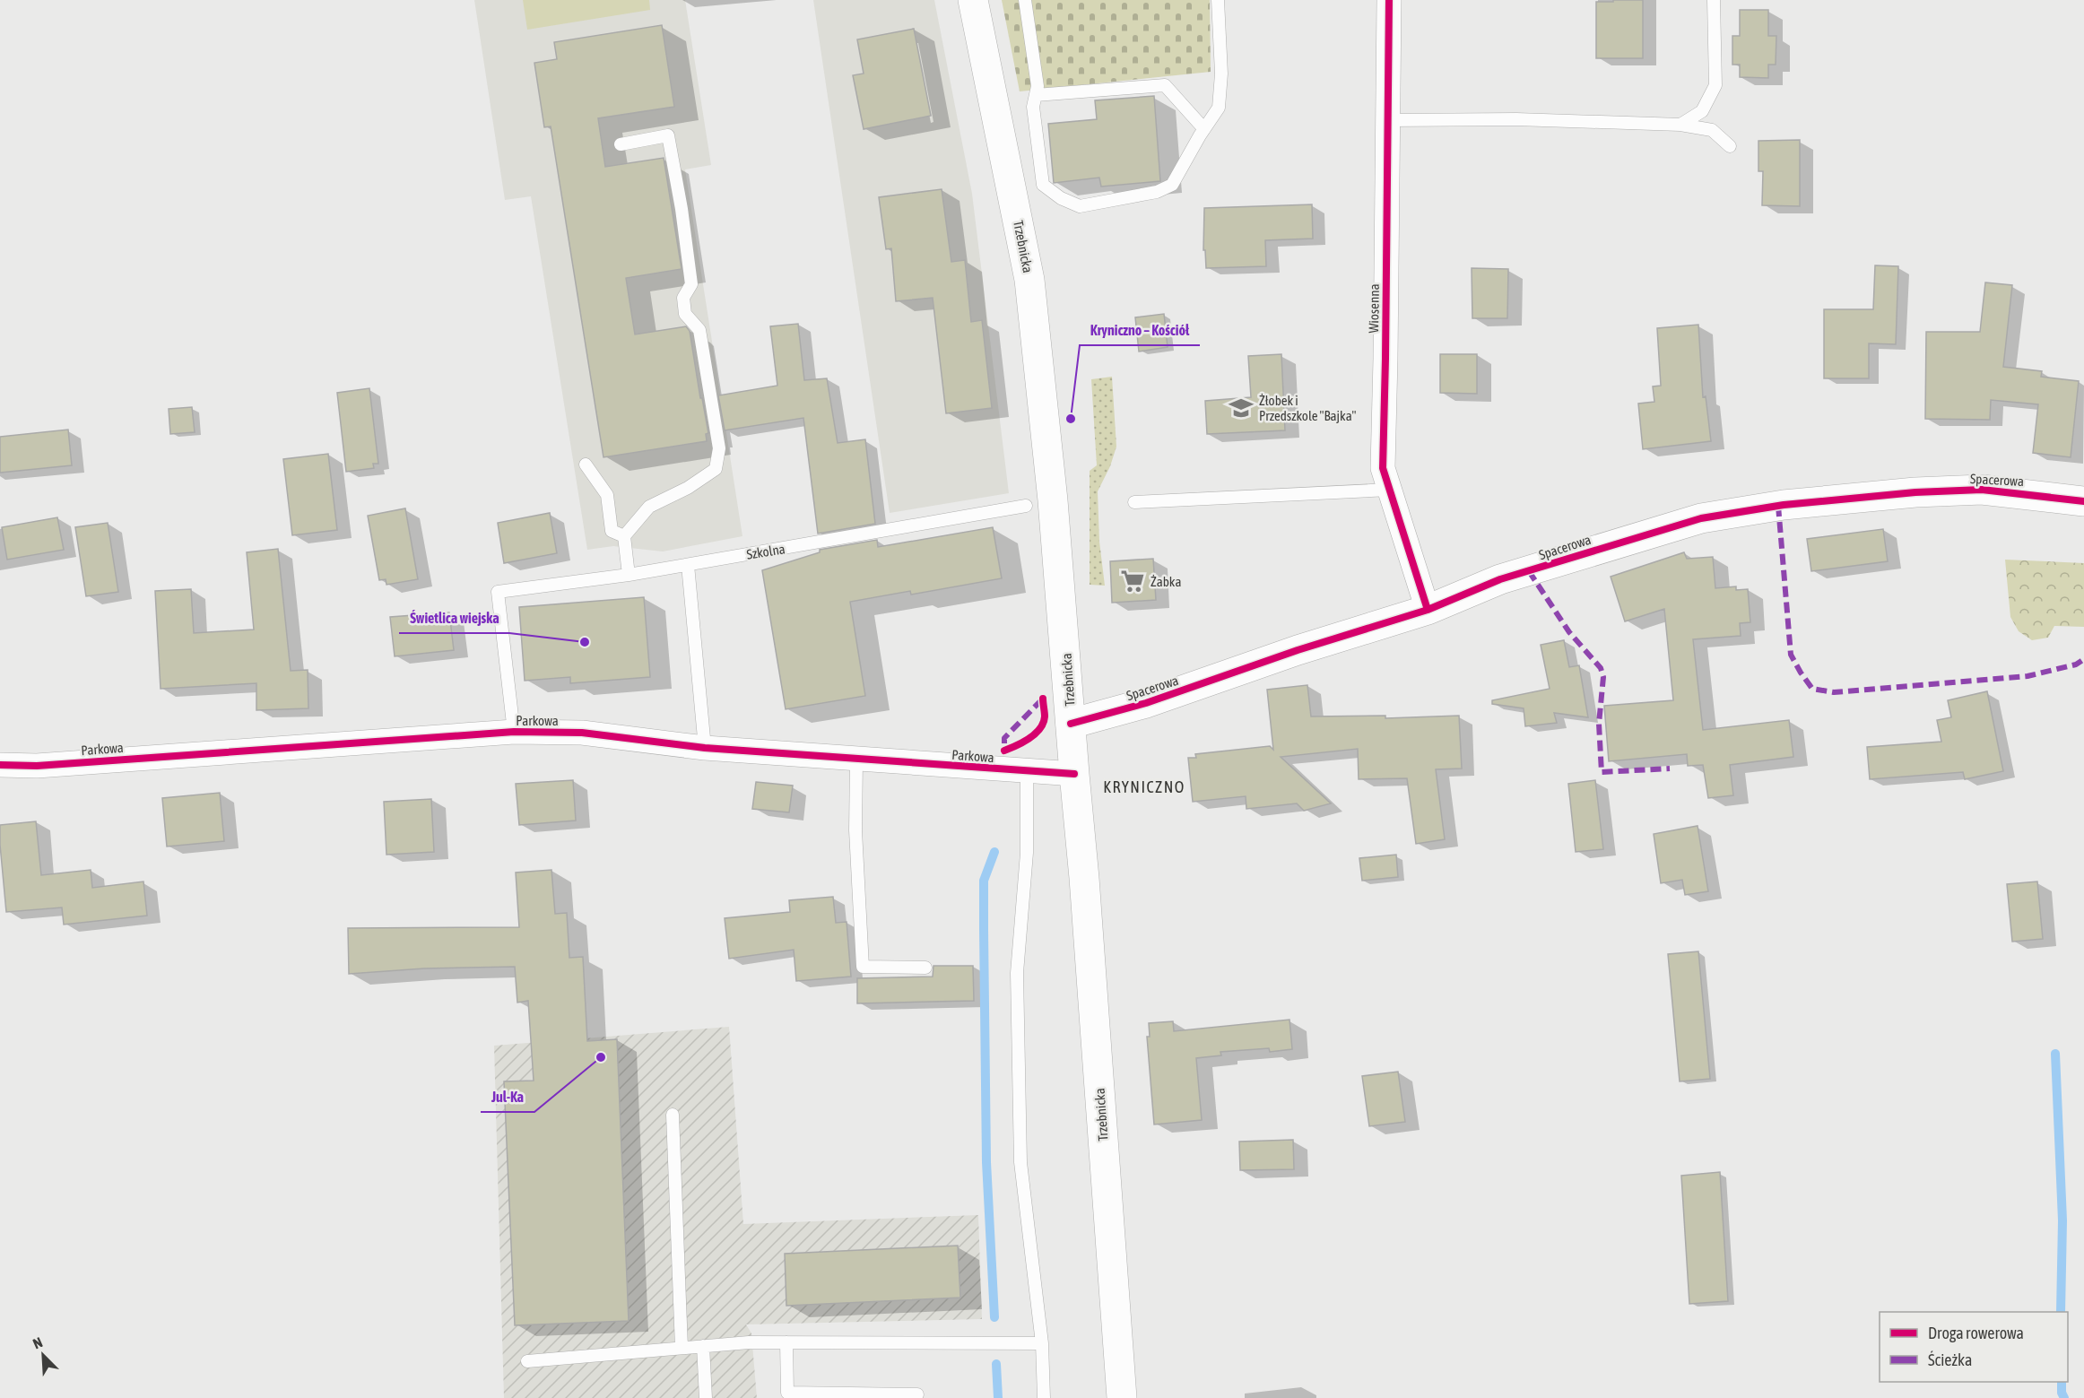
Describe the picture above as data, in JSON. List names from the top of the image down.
{
  "streets": {
    "main road": ["Trzebnicka", "Spacerowa"],
    "street": ["Wiosenna", "Parkowa"],
    "lane": ["Szkolna"]
  },
  "crossings": [
    ["Trzebnicka", "Spacerowa"],
    ["Trzebnicka", "Parkowa"],
    ["Wiosenna", "Spacerowa"],
    ["Szkolna", "Parkowa"]
  ],
  "districts": ["KRYNICZNO"],
  "places": {
    "school or university": ["Żłobek i Przedszkole \"Bajka\""],
    "other": ["Kryniczno – Kościół", "Świetlica wiejska", "Jul-Ka"],
    "supermarket": ["Żabka"]
  },
  "legend": ["Droga rowerowa", "Ścieżka"],
  "north": "top left"
}
